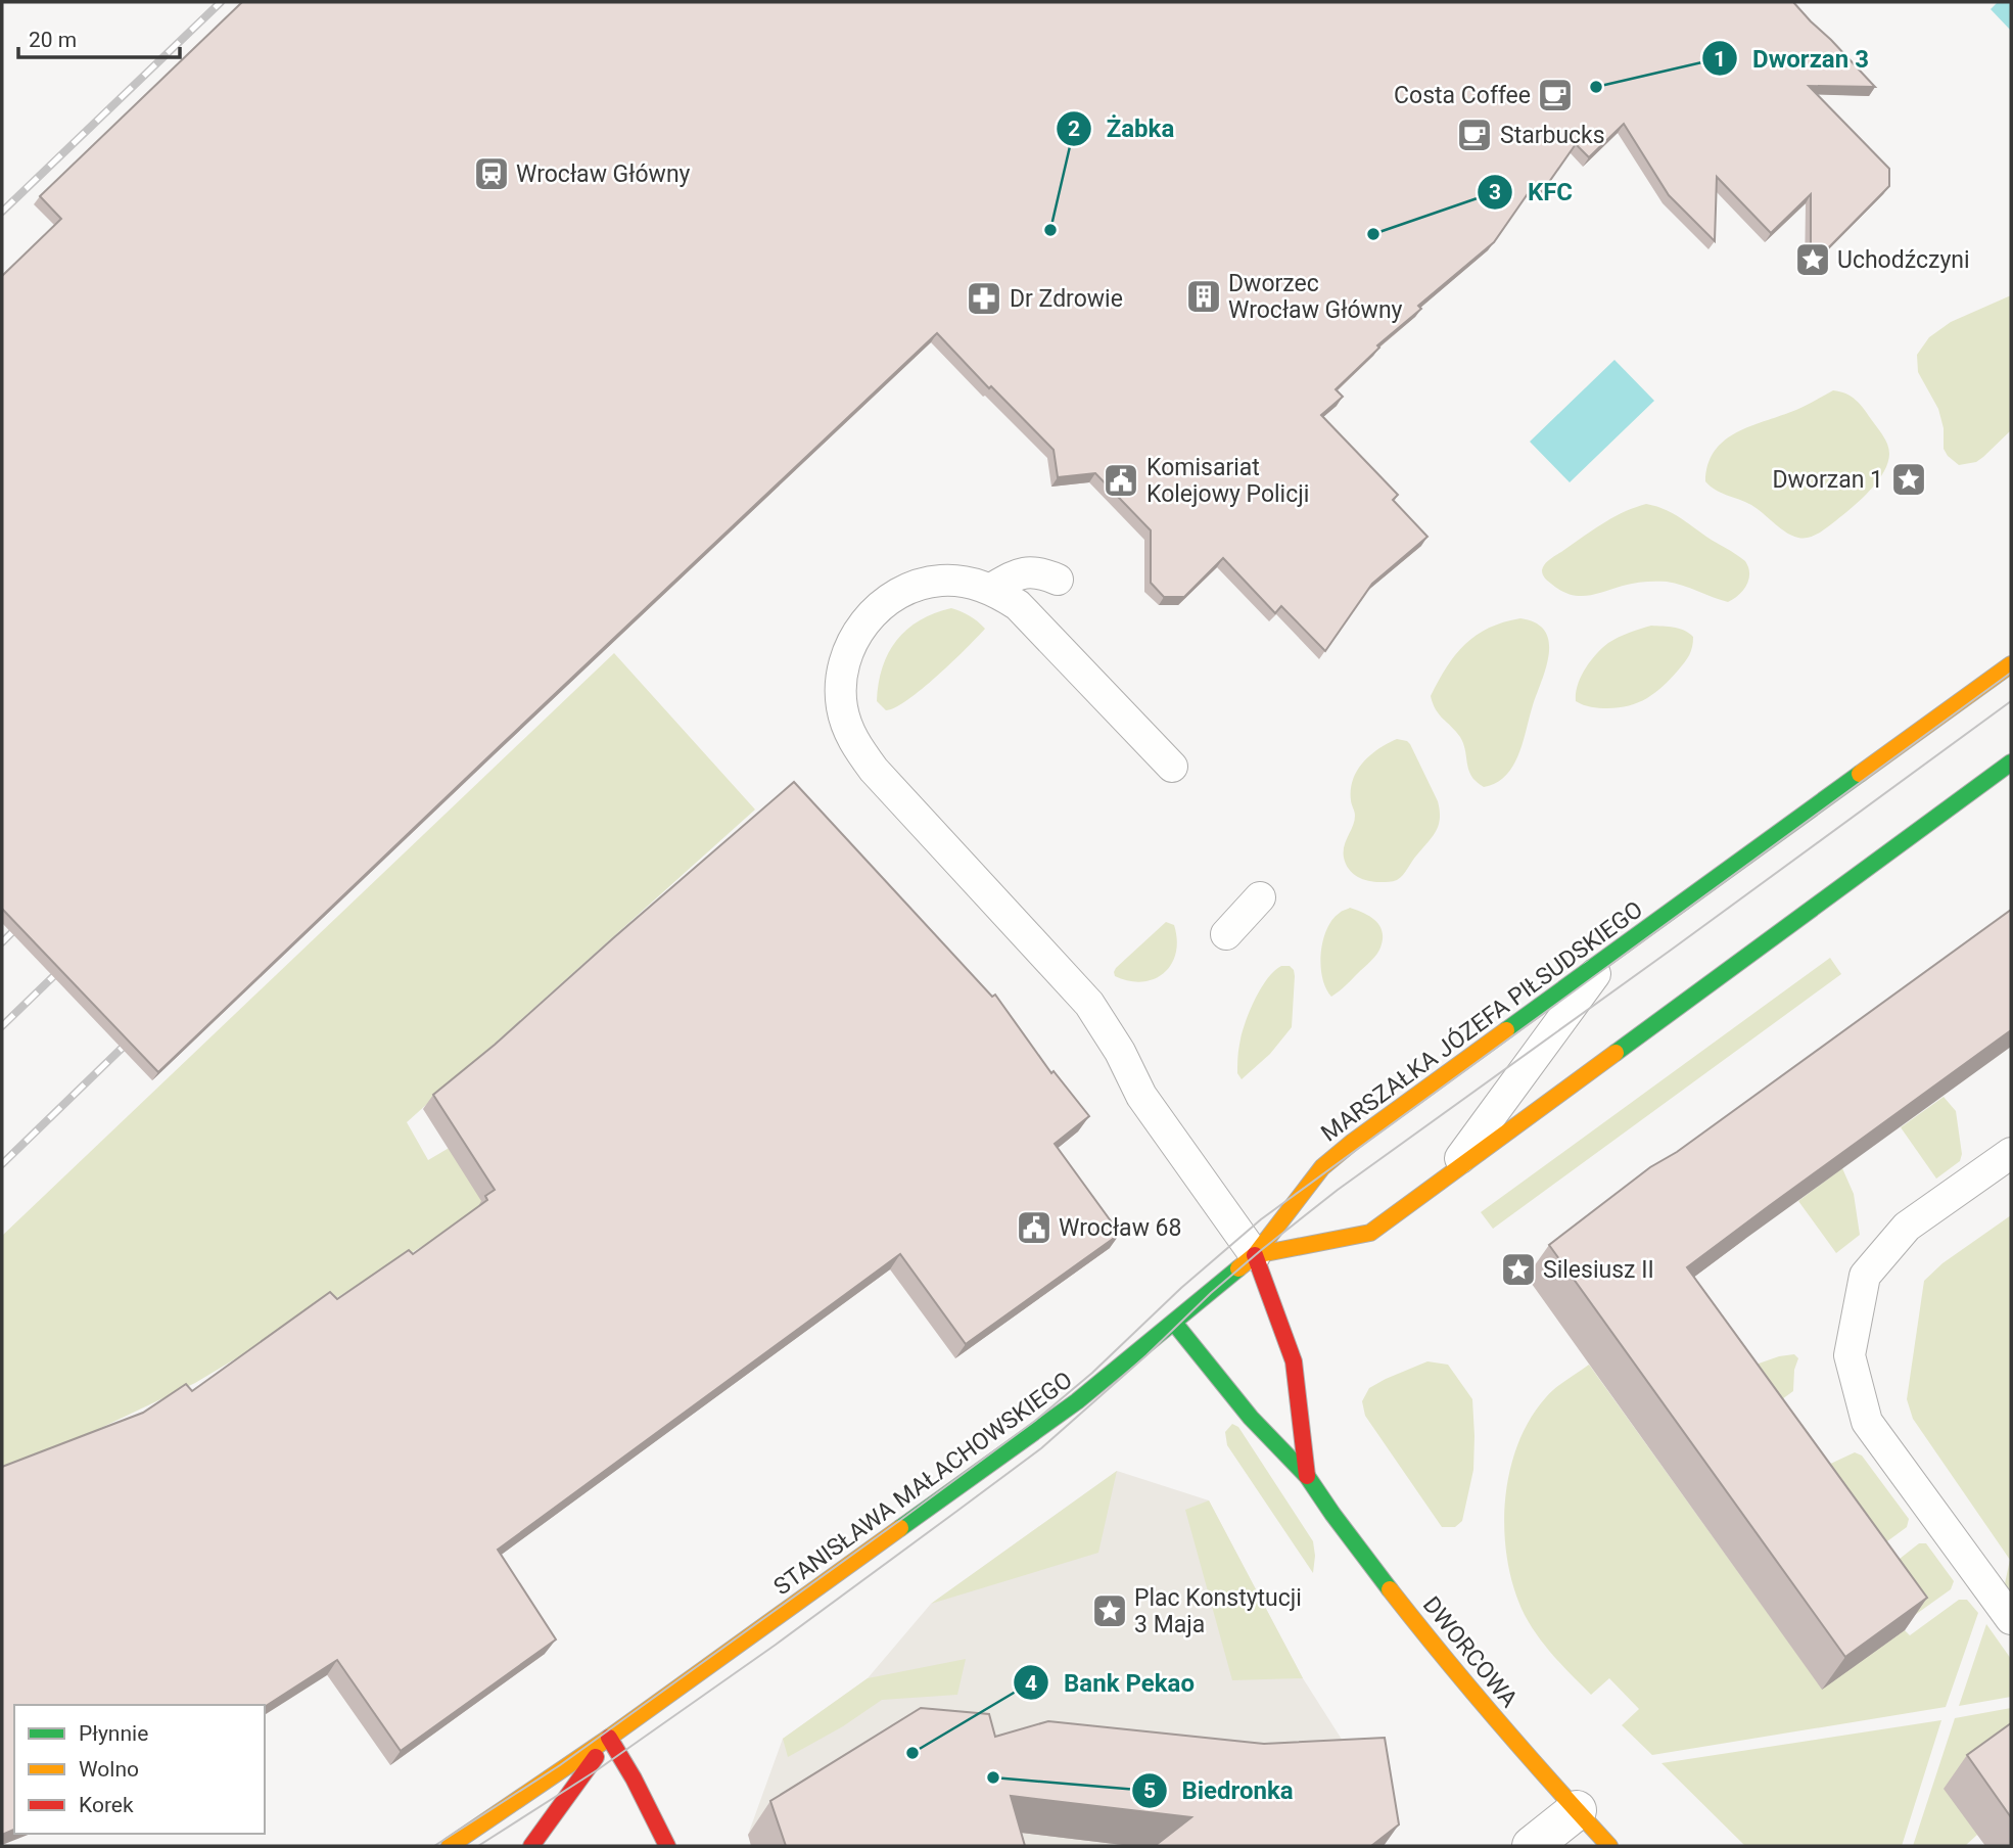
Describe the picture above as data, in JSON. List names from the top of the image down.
{
  "streets": {
    "street": ["MARSZAŁKA JÓZEFA PIŁSUDSKIEGO", "STANISŁAWA MAŁACHOWSKIEGO", "DWORCOWA"]
  },
  "crossings": [
    ["MARSZAŁKA JÓZEFA PIŁSUDSKIEGO", "STANISŁAWA MAŁACHOWSKIEGO"],
    ["MARSZAŁKA JÓZEFA PIŁSUDSKIEGO", "DWORCOWA"],
    ["STANISŁAWA MAŁACHOWSKIEGO", "DWORCOWA"]
  ],
  "places": {
    "other": [
      "Dworzan 3",
      "Żabka",
      "KFC",
      "Bank Pekao",
      "Biedronka"
    ],
    "cafe": ["Costa Coffee", "Starbucks"],
    "station": ["Wrocław Główny"],
    "place": [
      "Uchodźczyni",
      "Dworzan 1",
      "Silesiusz II",
      "Plac Konstytucji 3 Maja"
    ],
    "building": ["Dworzec Wrocław Główny"],
    "pharmacy": ["Dr Zdrowie"],
    "public building": ["Komisariat Kolejowy Policji", "Wrocław 68"]
  },
  "legend": ["Płynnie", "Wolno", "Korek"],
  "scale_bar": "20 m"
}
